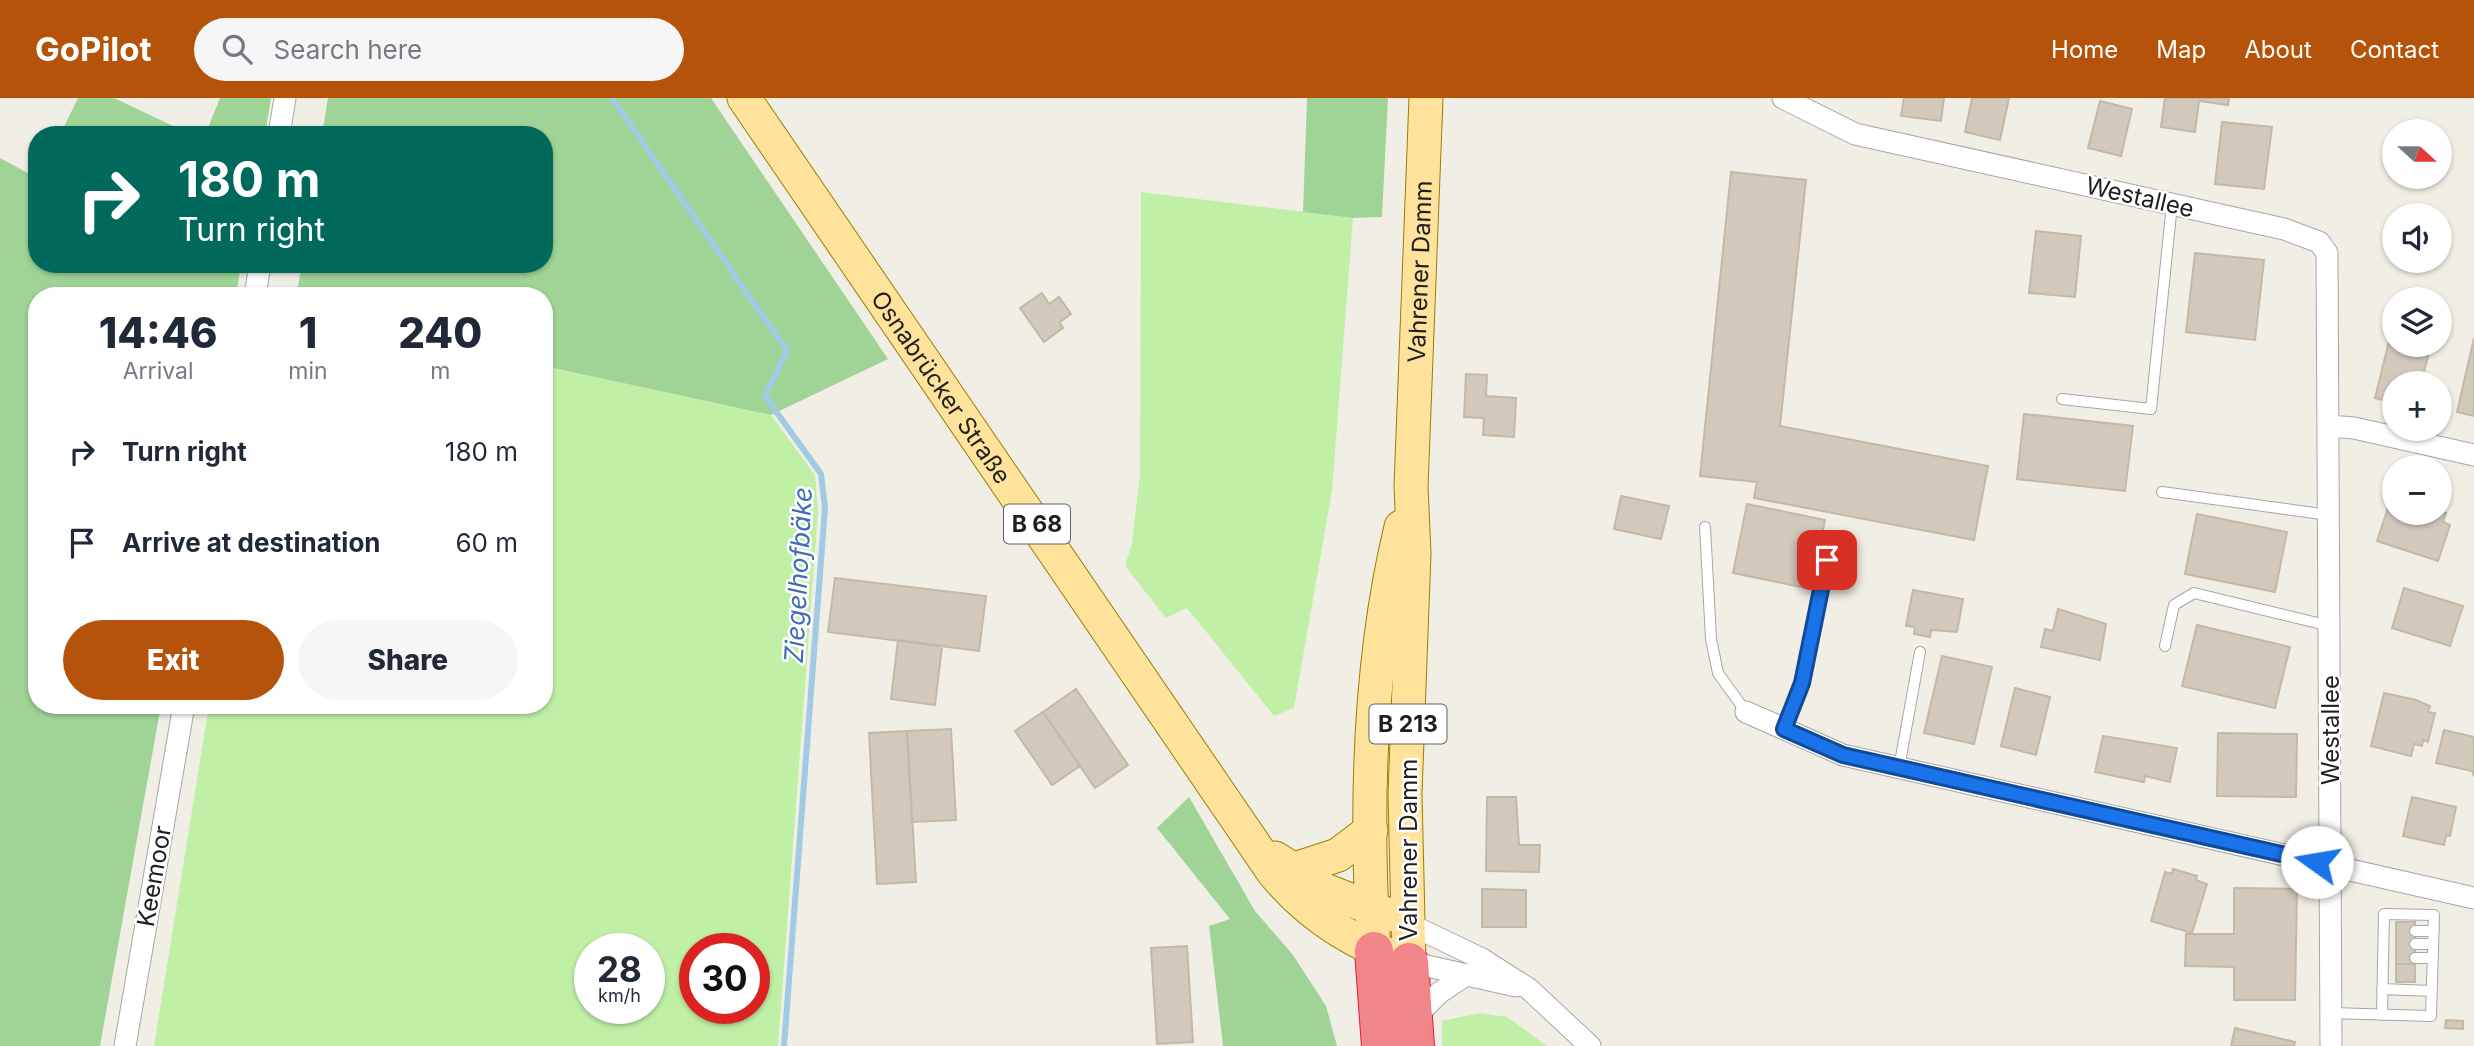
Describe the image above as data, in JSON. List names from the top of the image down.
{
  "streets": {
    "highway": ["B 213"],
    "main road": ["Vahrener Damm", "Osnabrücker Straße", "B 68"],
    "street": ["Westallee", "Keemoor"]
  },
  "crossings": [
    ["Vahrener Damm", "Osnabrücker Straße"],
    ["Vahrener Damm", "B 213"],
    ["Osnabrücker Straße", "B 213"]
  ],
  "water": ["Ziegelhofbäke"],
  "north": "right",
  "page": {
    "header": "GoPilot",
    "search": "Search here",
    "nav": [
      "Home",
      "Map",
      "About",
      "Contact"
    ],
    "map_buttons": ["+", "−"],
    "turn": ["180 m", "Turn right"],
    "eta": [
      "14:46",
      "Arrival",
      "1",
      "min",
      "240",
      "m"
    ],
    "list": [
      {
        "name": "Turn right",
        "value": "180 m"
      },
      {
        "name": "Arrive at destination",
        "value": "60 m"
      }
    ],
    "buttons": ["Exit", "Share"],
    "speed": "28 km/h",
    "limit": "30"
  }
}
